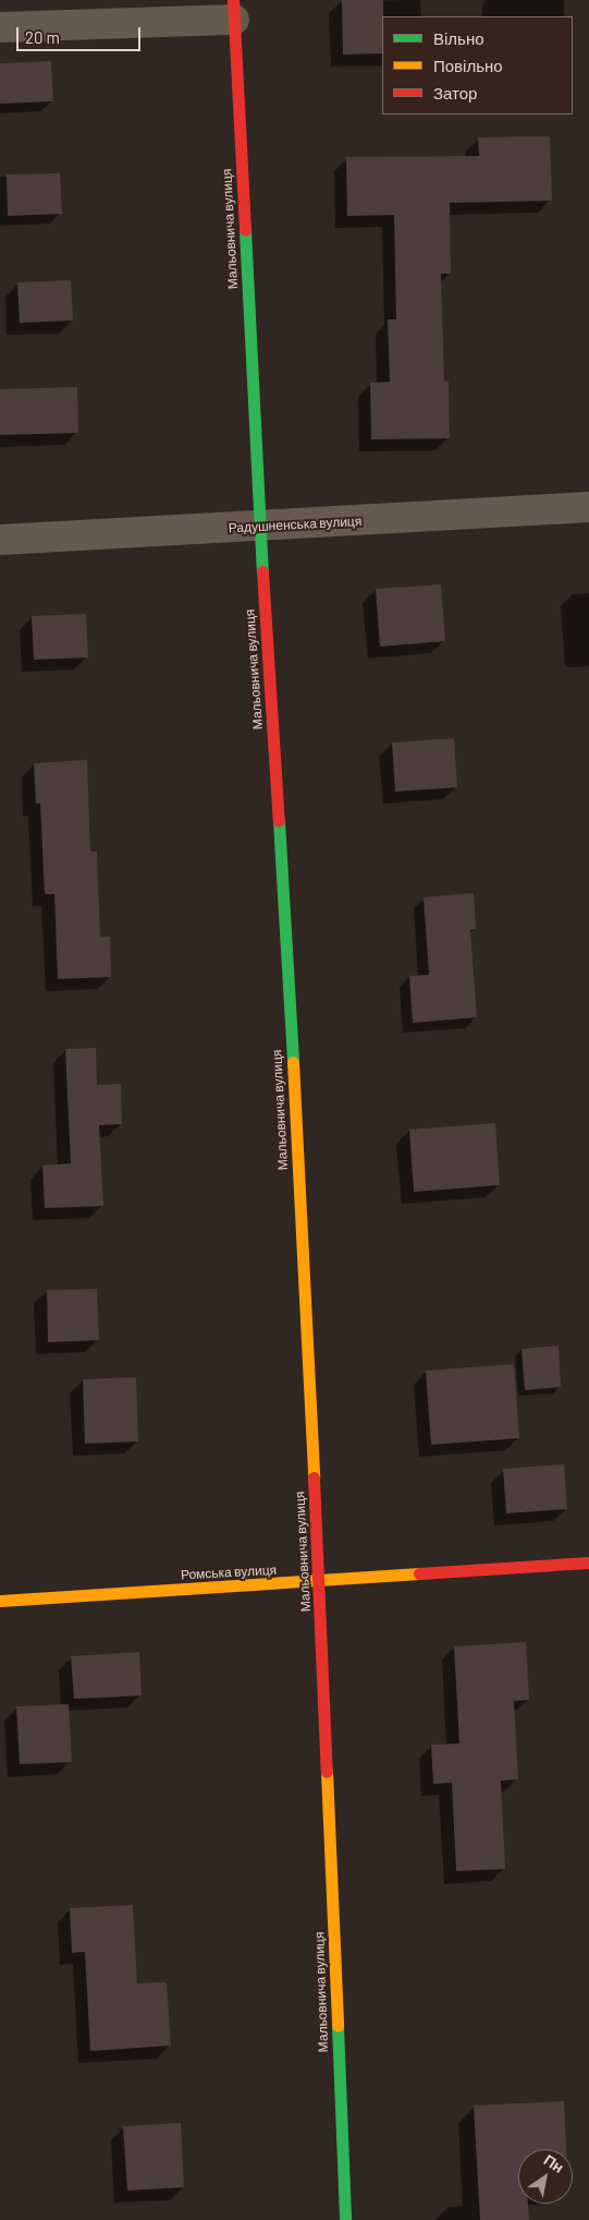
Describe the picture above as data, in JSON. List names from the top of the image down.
{
  "streets": {
    "street": ["Мальовнича вулиця", "Радушненська вулиця", "Ромська вулиця"]
  },
  "crossings": [
    ["Мальовнича вулиця", "Радушненська вулиця"],
    ["Мальовнича вулиця", "Ромська вулиця"]
  ],
  "legend": ["Вільно", "Повільно", "Затор"],
  "scale_bar": "20 m",
  "north": "top right"
}
